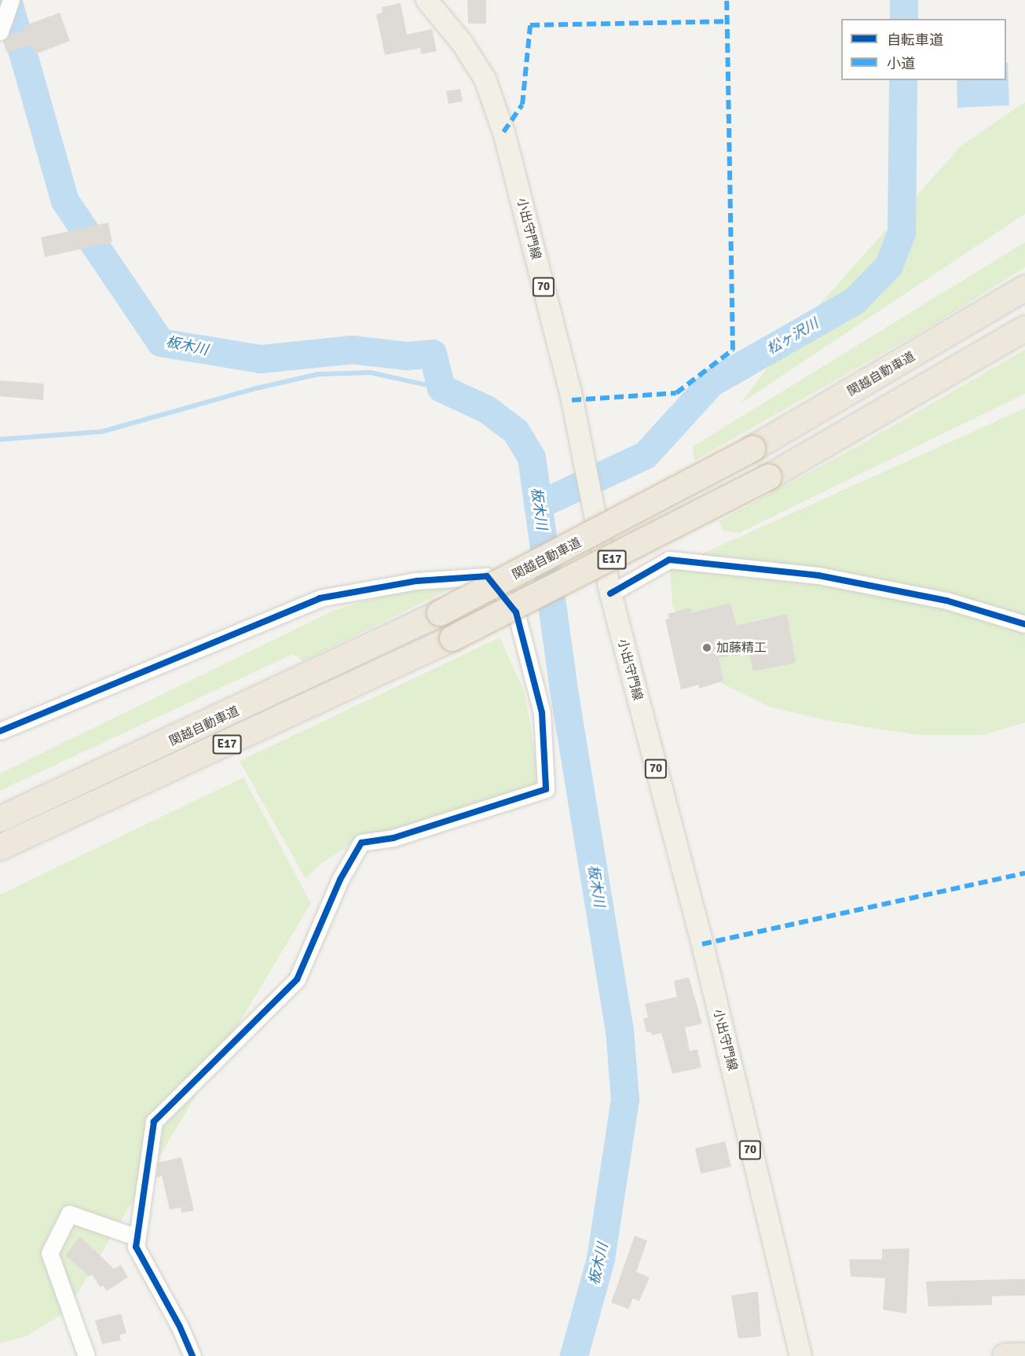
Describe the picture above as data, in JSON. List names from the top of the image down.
{
  "streets": {
    "highway": ["関越自動車道", "E17"],
    "main road": ["小出守門線", "70"]
  },
  "water": ["松ヶ沢川", "板木川"],
  "places": ["加藤精工"],
  "legend": ["自転車道", "小道"]
}
